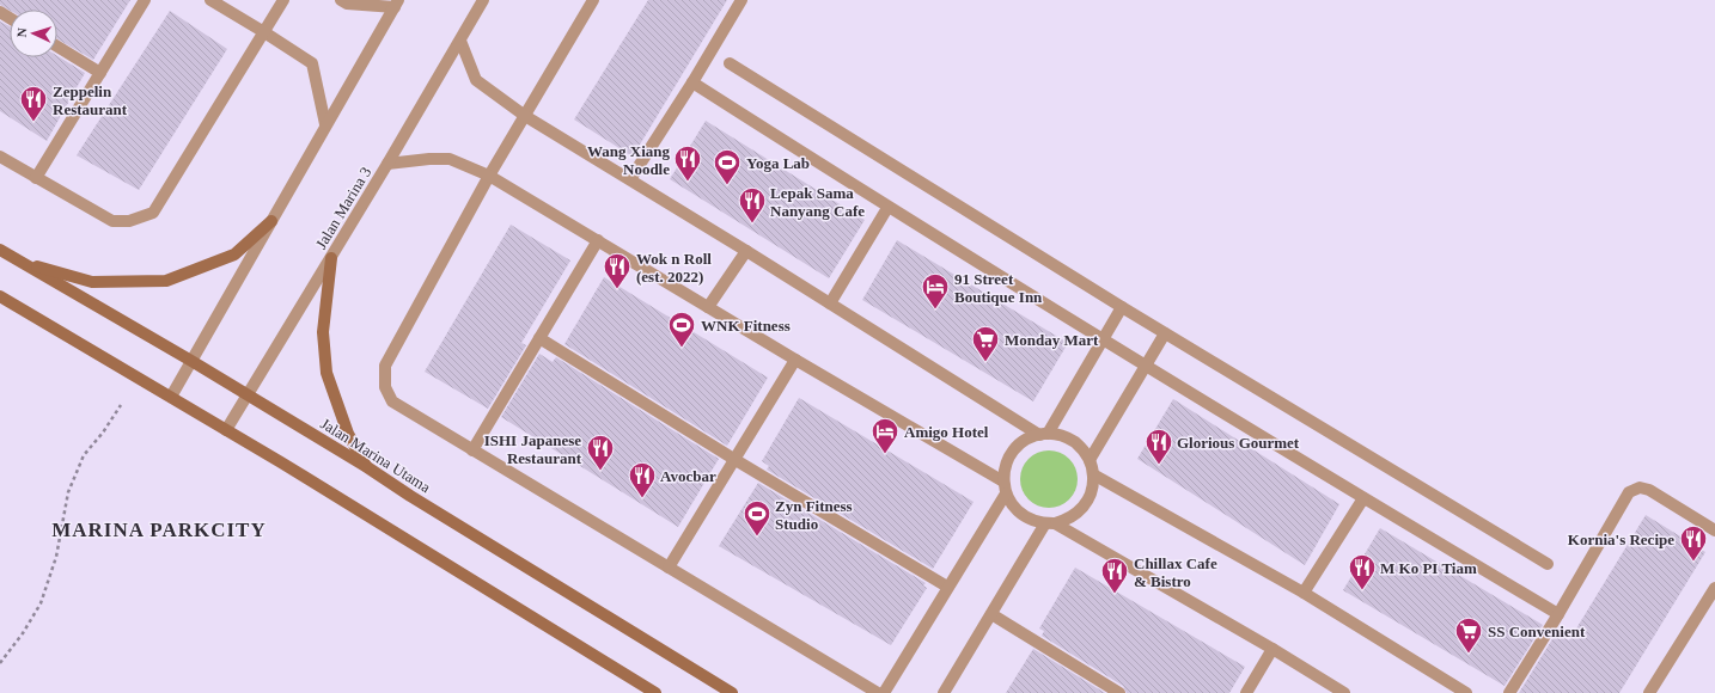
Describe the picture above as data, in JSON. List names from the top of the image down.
{
  "streets": {
    "main road": ["Jalan Marina Utama"],
    "street": ["Jalan Marina 3"]
  },
  "crossings": [
    ["Jalan Marina 3", "Jalan Marina Utama"]
  ],
  "districts": ["MARINA PARKCITY"],
  "places": {
    "restaurant": [
      "Zeppelin Restaurant",
      "Wang Xiang Noodle",
      "Lepak Sama Nanyang Cafe",
      "Wok n Roll (est. 2022)",
      "Glorious Gourmet",
      "ISHI Japanese Restaurant",
      "Avocbar",
      "Kornia's Recipe",
      "M Ko PI Tiam",
      "Chillax Cafe & Bistro"
    ],
    "sports": ["Yoga Lab", "WNK Fitness", "Zyn Fitness Studio"],
    "hotel": ["91 Street Boutique Inn", "Amigo Hotel"],
    "supermarket": ["Monday Mart", "SS Convenient"]
  },
  "north": "left"
}
